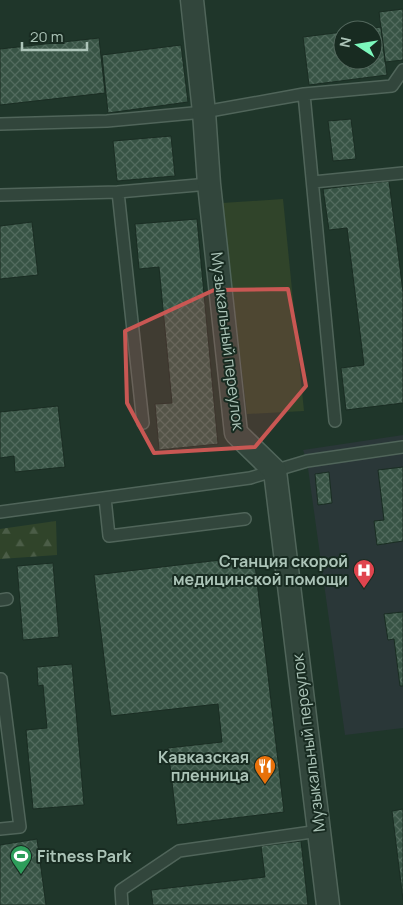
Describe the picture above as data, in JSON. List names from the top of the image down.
{
  "streets": {
    "street": ["Музыкальный переулок"]
  },
  "places": {
    "hospital": ["Станция скорой медицинской помощи"],
    "restaurant": ["Кавказская пленница"],
    "sports": ["Fitness Park"]
  },
  "scale_bar": "20 m",
  "north": "left"
}
